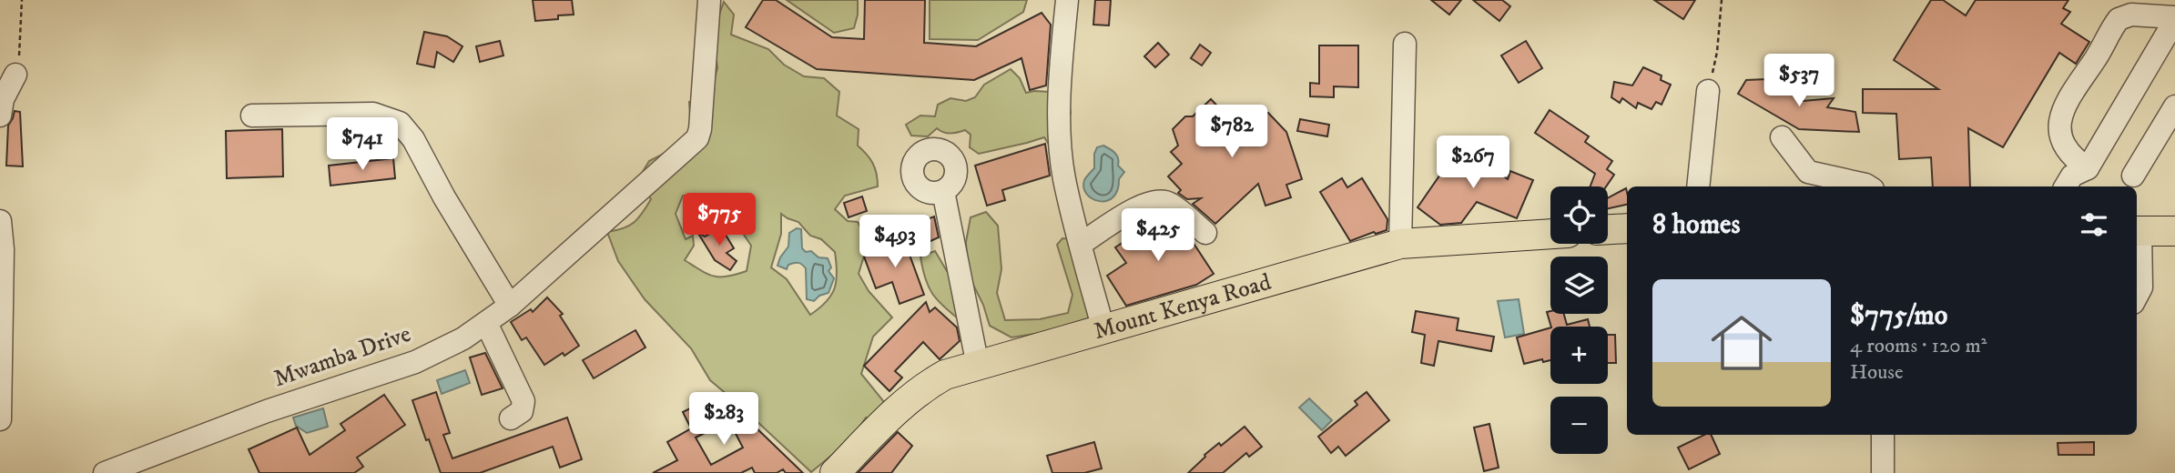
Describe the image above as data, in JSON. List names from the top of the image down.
{
  "streets": {
    "main road": ["Mount Kenya Road"],
    "street": ["Mwamba Drive"]
  },
  "page": {
    "price": [
      "$537",
      "$782",
      "$741",
      "$267",
      "$775",
      "$425",
      "$493",
      "$283"
    ],
    "map_buttons": ["+", "−"],
    "heading": "8 homes",
    "list": [
      {
        "name": "$775/mo",
        "note": "4 rooms · 120 m² · House"
      }
    ]
  }
}
